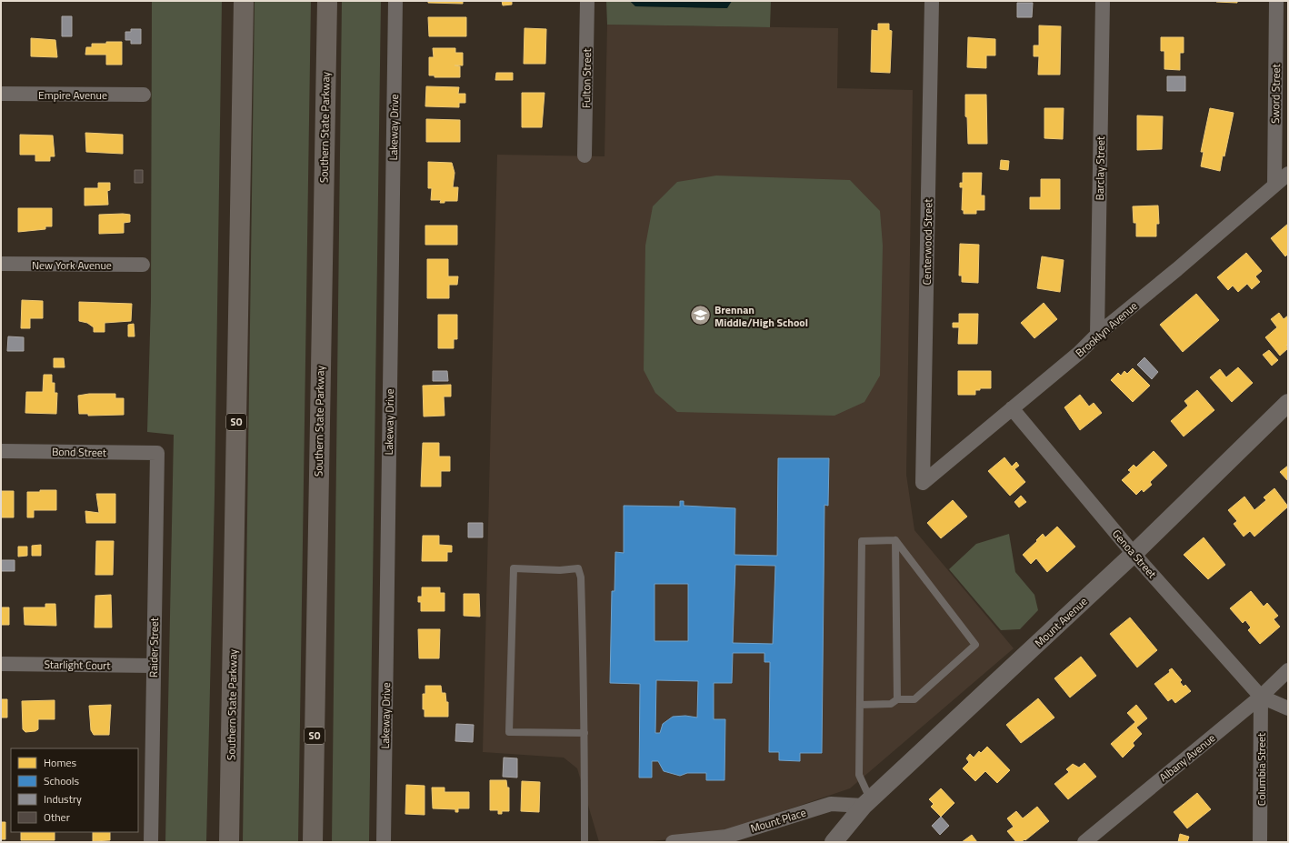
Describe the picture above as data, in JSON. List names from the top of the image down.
{
  "streets": {
    "highway": ["Southern State Parkway", "SO"],
    "street": [
      "Fulton Street",
      "Sword Street",
      "Empire Avenue",
      "Lakeway Drive",
      "Barclay Street",
      "Centerwood Street",
      "New York Avenue",
      "Brooklyn Avenue",
      "Bond Street",
      "Genoa Street",
      "Mount Avenue",
      "Raider Street",
      "Starlight Court",
      "Albany Avenue",
      "Columbia Street",
      "Mount Place"
    ]
  },
  "crossings": [
    ["Sword Street", "Brooklyn Avenue"],
    ["Barclay Street", "Brooklyn Avenue"],
    ["Centerwood Street", "Brooklyn Avenue"],
    ["Brooklyn Avenue", "Genoa Street"],
    ["Bond Street", "Raider Street"],
    ["Genoa Street", "Mount Avenue"],
    ["Genoa Street", "Albany Avenue"],
    ["Genoa Street", "Columbia Street"],
    ["Mount Avenue", "Mount Place"],
    ["Raider Street", "Starlight Court"],
    ["Albany Avenue", "Columbia Street"]
  ],
  "places": {
    "school or university": ["Brennan Middle/High School"]
  },
  "legend": [
    "Homes",
    "Schools",
    "Industry",
    "Other"
  ]
}
